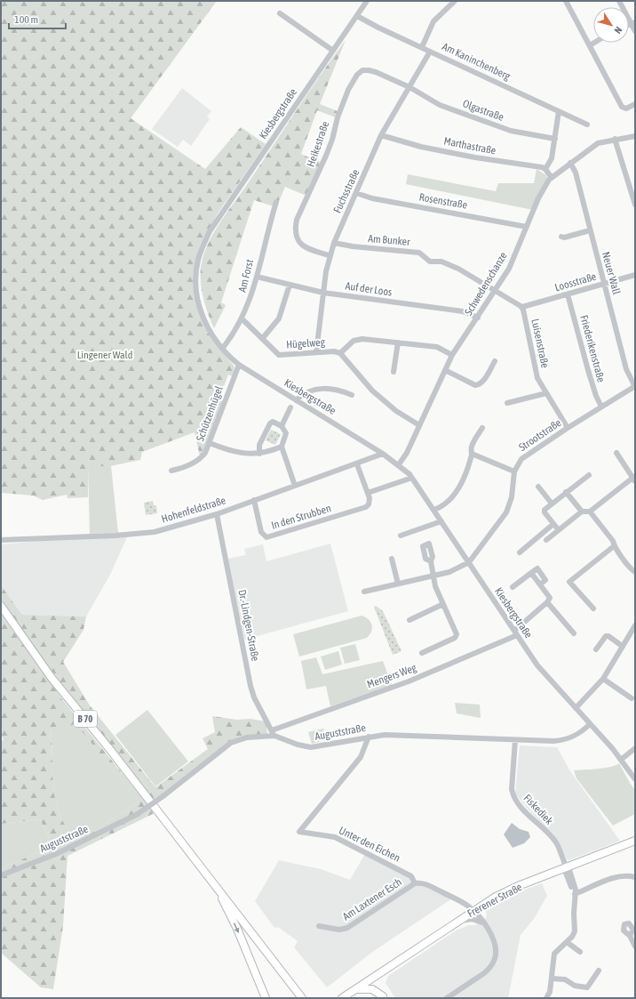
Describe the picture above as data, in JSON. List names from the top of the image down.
{
  "streets": {
    "main road": ["B 70", "Frerener Straße"],
    "street": [
      "Am Kaninchenberg",
      "Olgastraße",
      "Kiesbergstraße",
      "Heikestraße",
      "Marthastraße",
      "Fuchsstraße",
      "Rosenstraße",
      "Am Bunker",
      "Neuer Wall",
      "Am Forst",
      "Loosstraße",
      "Schwedenschanze",
      "Auf der Loos",
      "Hügelweg",
      "Luisenstraße",
      "Friederikenstraße",
      "Schützenhügel",
      "Strootstraße",
      "Hohenfeldstraße",
      "In den Strubben",
      "Dr.-Lindgen-Straße",
      "Mengers Weg",
      "Auguststraße",
      "Fiskediek",
      "Unter den Eichen",
      "Am Laxtener Esch"
    ]
  },
  "crossings": [
    ["Am Kaninchenberg", "Kiesbergstraße"],
    ["Am Kaninchenberg", "Fuchsstraße"],
    ["Olgastraße", "Heikestraße"],
    ["Olgastraße", "Fuchsstraße"],
    ["Kiesbergstraße", "Am Forst"],
    ["Kiesbergstraße", "Schwedenschanze"],
    ["Kiesbergstraße", "Schützenhügel"],
    ["Kiesbergstraße", "Strootstraße"],
    ["Kiesbergstraße", "Hohenfeldstraße"],
    ["Kiesbergstraße", "Mengers Weg"],
    ["Kiesbergstraße", "Auguststraße"],
    ["Heikestraße", "Fuchsstraße"],
    ["Marthastraße", "Fuchsstraße"],
    ["Fuchsstraße", "Rosenstraße"],
    ["Fuchsstraße", "Am Bunker"],
    ["Fuchsstraße", "Auf der Loos"],
    ["Fuchsstraße", "Hügelweg"],
    ["Rosenstraße", "Schwedenschanze"],
    ["Am Bunker", "Schwedenschanze"],
    ["Am Bunker", "Luisenstraße"],
    ["Neuer Wall", "Loosstraße"],
    ["Neuer Wall", "Schwedenschanze"],
    ["Neuer Wall", "Strootstraße"],
    ["Am Forst", "Auf der Loos"],
    ["Am Forst", "Hügelweg"],
    ["Loosstraße", "Luisenstraße"],
    ["Loosstraße", "Friederikenstraße"],
    ["Schwedenschanze", "Auf der Loos"],
    ["Schwedenschanze", "Hügelweg"],
    ["Schwedenschanze", "Luisenstraße"],
    ["Luisenstraße", "Strootstraße"],
    ["Friederikenstraße", "Strootstraße"],
    ["Hohenfeldstraße", "In den Strubben"],
    ["Hohenfeldstraße", "Dr.-Lindgen-Straße"],
    ["Dr.-Lindgen-Straße", "Mengers Weg"],
    ["Dr.-Lindgen-Straße", "Auguststraße"],
    ["Auguststraße", "Fiskediek"],
    ["Auguststraße", "Unter den Eichen"],
    ["Fiskediek", "Frerener Straße"],
    ["Unter den Eichen", "Am Laxtener Esch"]
  ],
  "parks": ["Lingener Wald"],
  "scale_bar": "100 m",
  "north": "bottom right"
}
